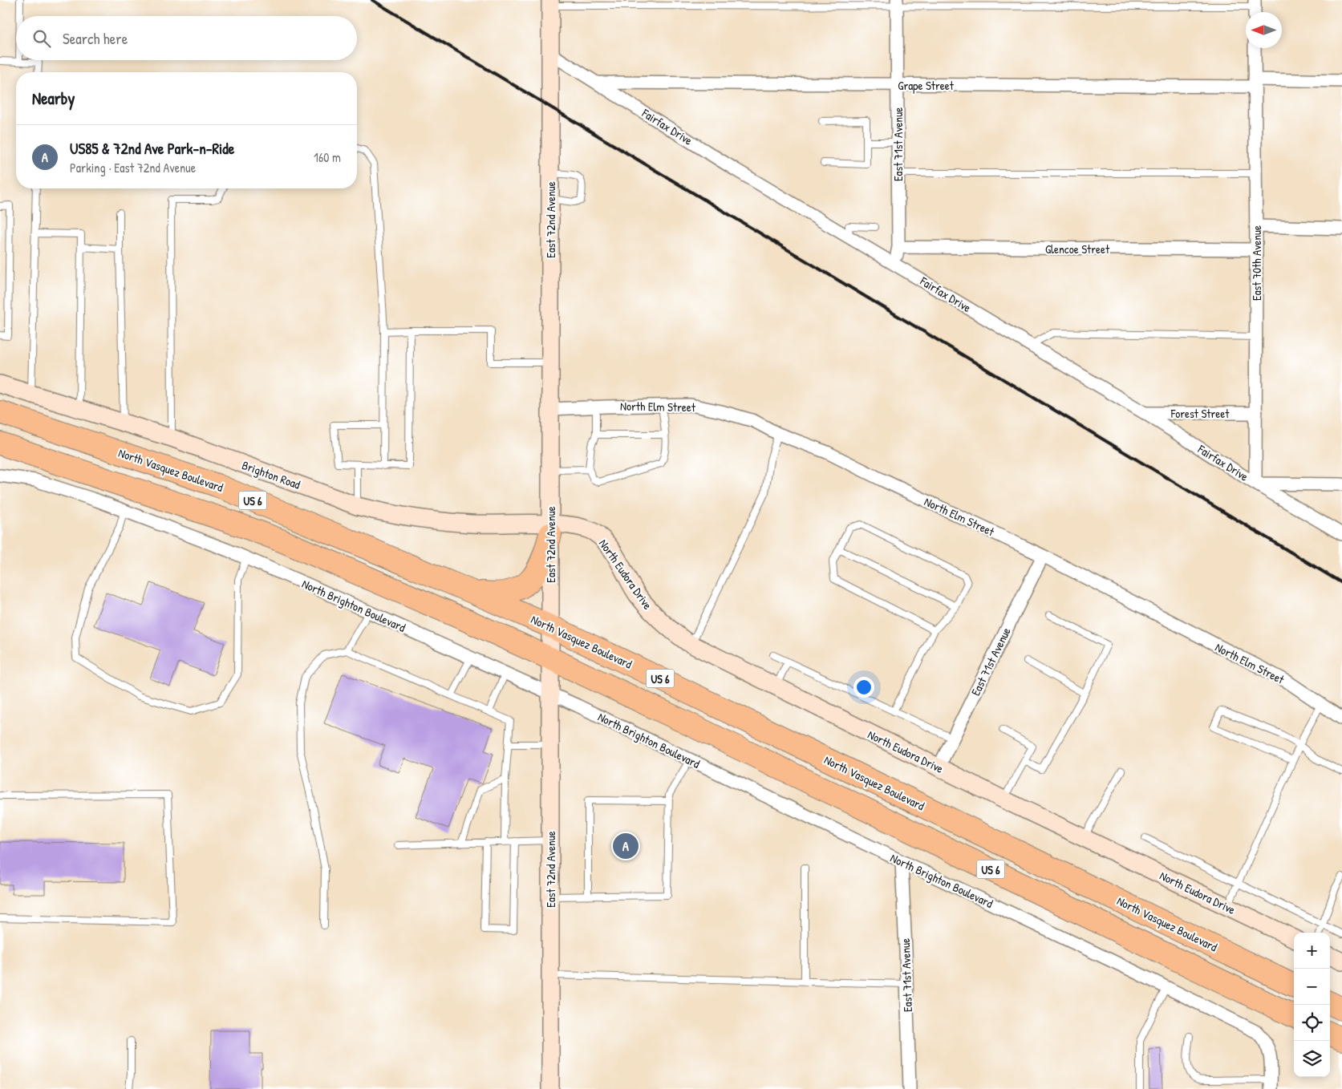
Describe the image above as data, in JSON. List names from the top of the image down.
{
  "streets": {
    "highway": ["North Vasquez Boulevard", "US 6"],
    "street": [
      "Grape Street",
      "Fairfax Drive",
      "East 71st Avenue",
      "East 72nd Avenue",
      "Glencoe Street",
      "East 70th Avenue",
      "North Elm Street",
      "Forest Street",
      "Brighton Road",
      "North Eudora Drive",
      "North Brighton Boulevard"
    ]
  },
  "crossings": [
    ["Grape Street", "Fairfax Drive"],
    ["Grape Street", "East 71st Avenue"],
    ["Grape Street", "East 70th Avenue"],
    ["Fairfax Drive", "East 71st Avenue"],
    ["Fairfax Drive", "East 72nd Avenue"],
    ["Fairfax Drive", "East 70th Avenue"],
    ["Fairfax Drive", "Forest Street"],
    ["East 71st Avenue", "Glencoe Street"],
    ["East 71st Avenue", "North Elm Street"],
    ["East 71st Avenue", "North Eudora Drive"],
    ["East 71st Avenue", "North Brighton Boulevard"],
    ["East 72nd Avenue", "North Elm Street"],
    ["East 72nd Avenue", "North Vasquez Boulevard"],
    ["East 72nd Avenue", "Brighton Road"],
    ["East 72nd Avenue", "US 6"],
    ["East 72nd Avenue", "North Eudora Drive"],
    ["East 72nd Avenue", "North Brighton Boulevard"],
    ["Glencoe Street", "East 70th Avenue"],
    ["East 70th Avenue", "Forest Street"],
    ["Brighton Road", "North Eudora Drive"]
  ],
  "north": "left",
  "page": {
    "search": "Search here",
    "heading": "Nearby",
    "list": [
      {
        "mark": "A",
        "name": "US85 & 72nd Ave Park-n-Ride",
        "note": "Parking · East 72nd Avenue",
        "value": "160 m"
      }
    ],
    "pins": "A",
    "map_buttons": ["+", "−"]
  }
}
